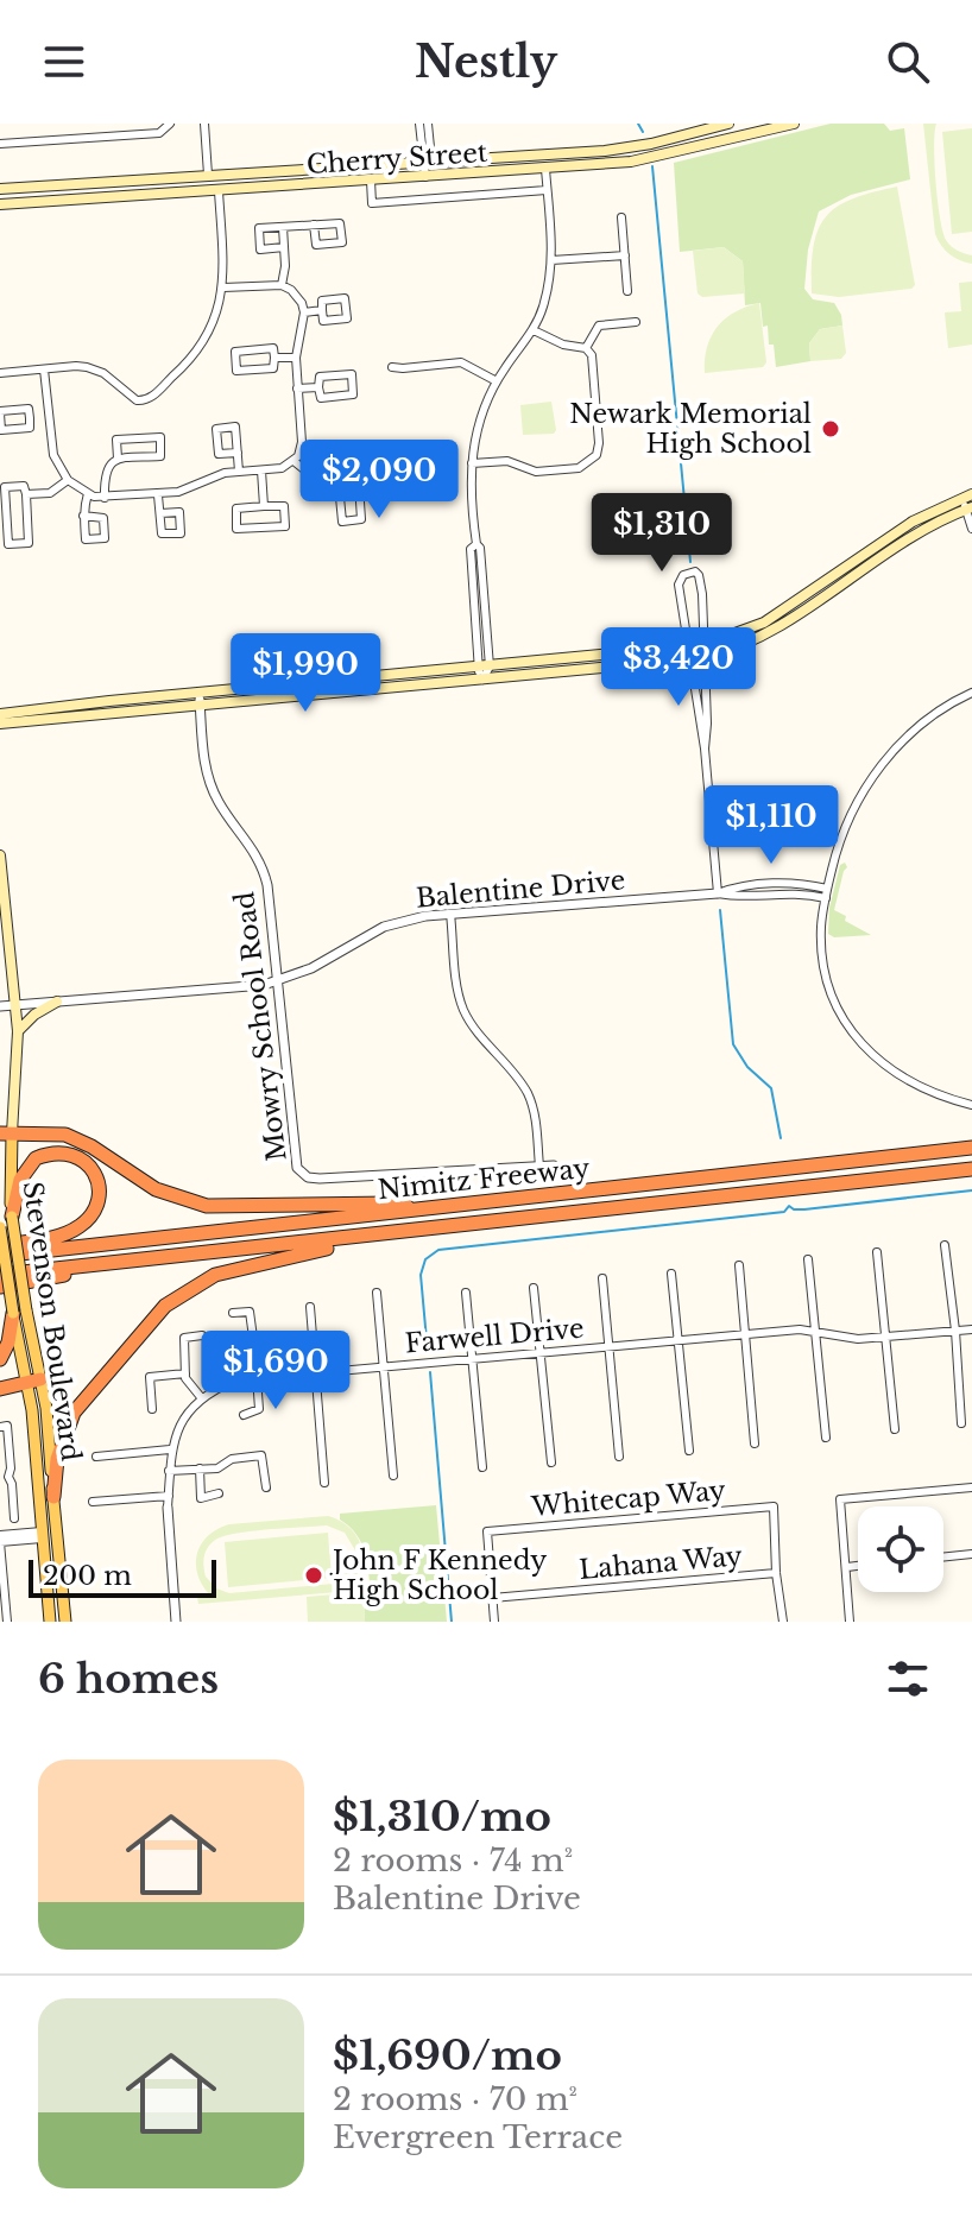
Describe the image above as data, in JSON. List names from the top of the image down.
{
  "streets": {
    "highway": ["Nimitz Freeway"],
    "main road": ["Cherry Street", "Stevenson Boulevard"],
    "street": [
      "Balentine Drive",
      "Mowry School Road",
      "Farwell Drive",
      "Whitecap Way",
      "Lahana Way"
    ]
  },
  "crossings": [
    ["Balentine Drive", "Mowry School Road"],
    ["Balentine Drive", "Stevenson Boulevard"],
    ["Whitecap Way", "Lahana Way"]
  ],
  "places": ["Newark Memorial High School", "John F Kennedy High School"],
  "scale_bar": "200 m",
  "page": {
    "header": "Nestly",
    "price": [
      "$2,090",
      "$1,310",
      "$3,420",
      "$1,990",
      "$1,110",
      "$1,690"
    ],
    "scale": "200 m",
    "heading": "6 homes",
    "list": [
      {
        "name": "$1,310/mo",
        "note": "2 rooms · 74 m² · Balentine Drive"
      },
      {
        "name": "$1,690/mo",
        "note": "2 rooms · 70 m² · Evergreen Terrace"
      }
    ]
  }
}
